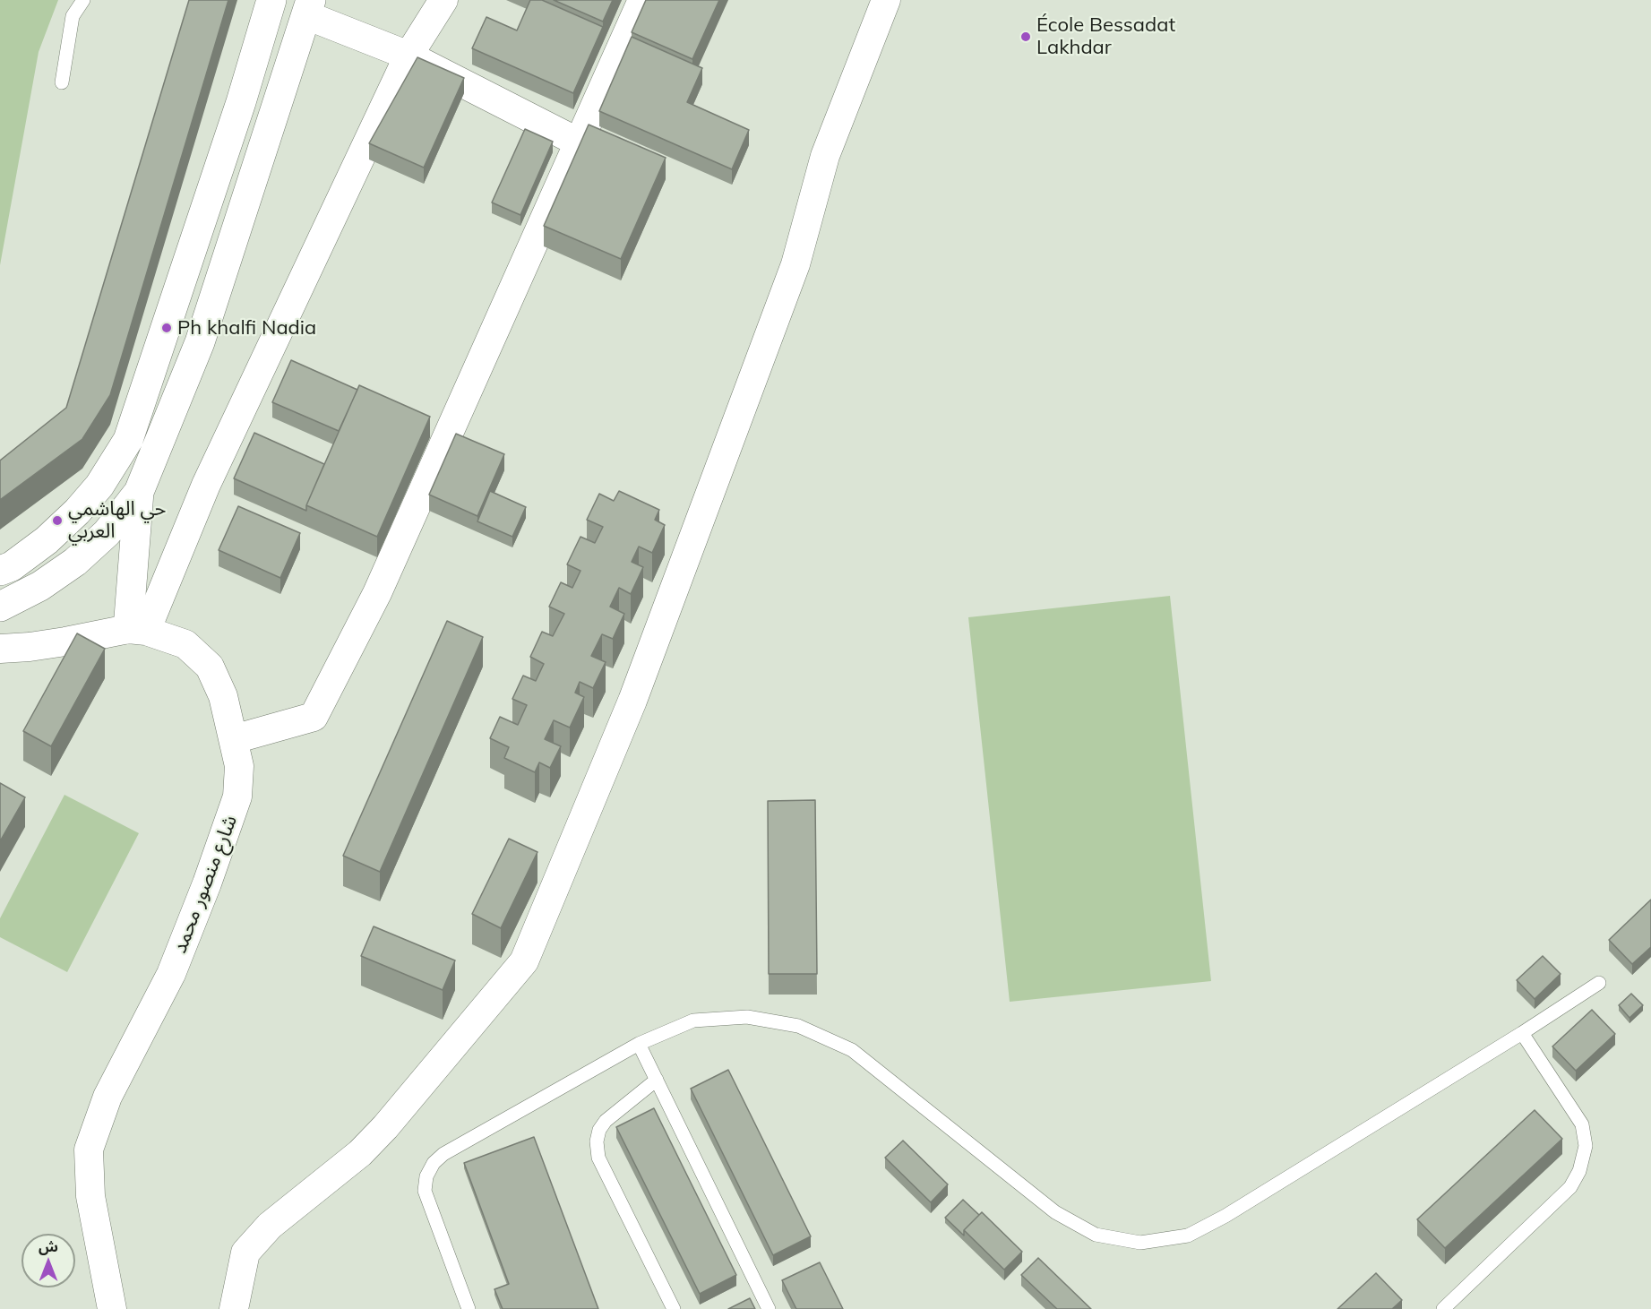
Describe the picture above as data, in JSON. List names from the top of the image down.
{
  "streets": {
    "street": ["شارع منصور محمد"]
  },
  "places": ["École Bessadat Lakhdar", "Ph khalfi Nadia", "حي الهاشمي العربي"],
  "north": "top"
}
